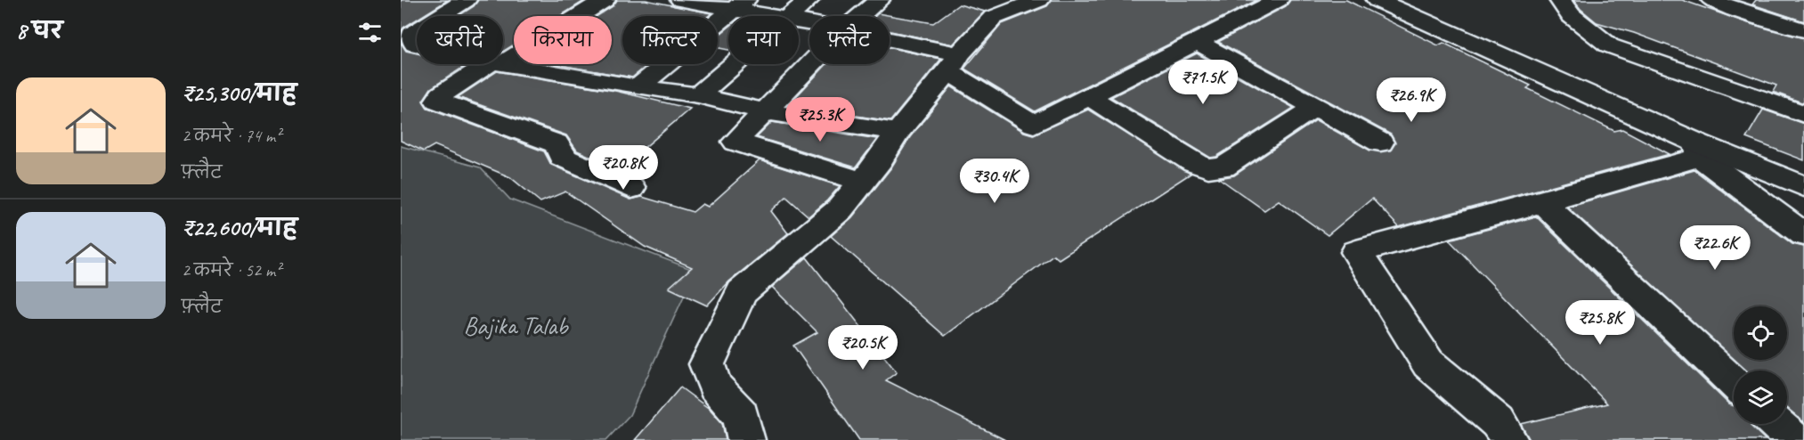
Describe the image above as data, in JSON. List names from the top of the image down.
{
  "parks": ["Bajika Talab"],
  "page": {
    "heading": "8 घर",
    "chip": [
      "खरीदें",
      "किराया",
      "फ़िल्टर",
      "नया",
      "फ़्लैट"
    ],
    "price": [
      "₹71.5K",
      "₹26.9K",
      "₹25.3K",
      "₹20.8K",
      "₹30.4K",
      "₹22.6K",
      "₹25.8K",
      "₹20.5K"
    ],
    "list": [
      {
        "name": "₹25,300/माह",
        "note": "2 कमरे · 74 m² · फ़्लैट"
      },
      {
        "name": "₹22,600/माह",
        "note": "2 कमरे · 52 m² · फ़्लैट"
      }
    ]
  }
}
